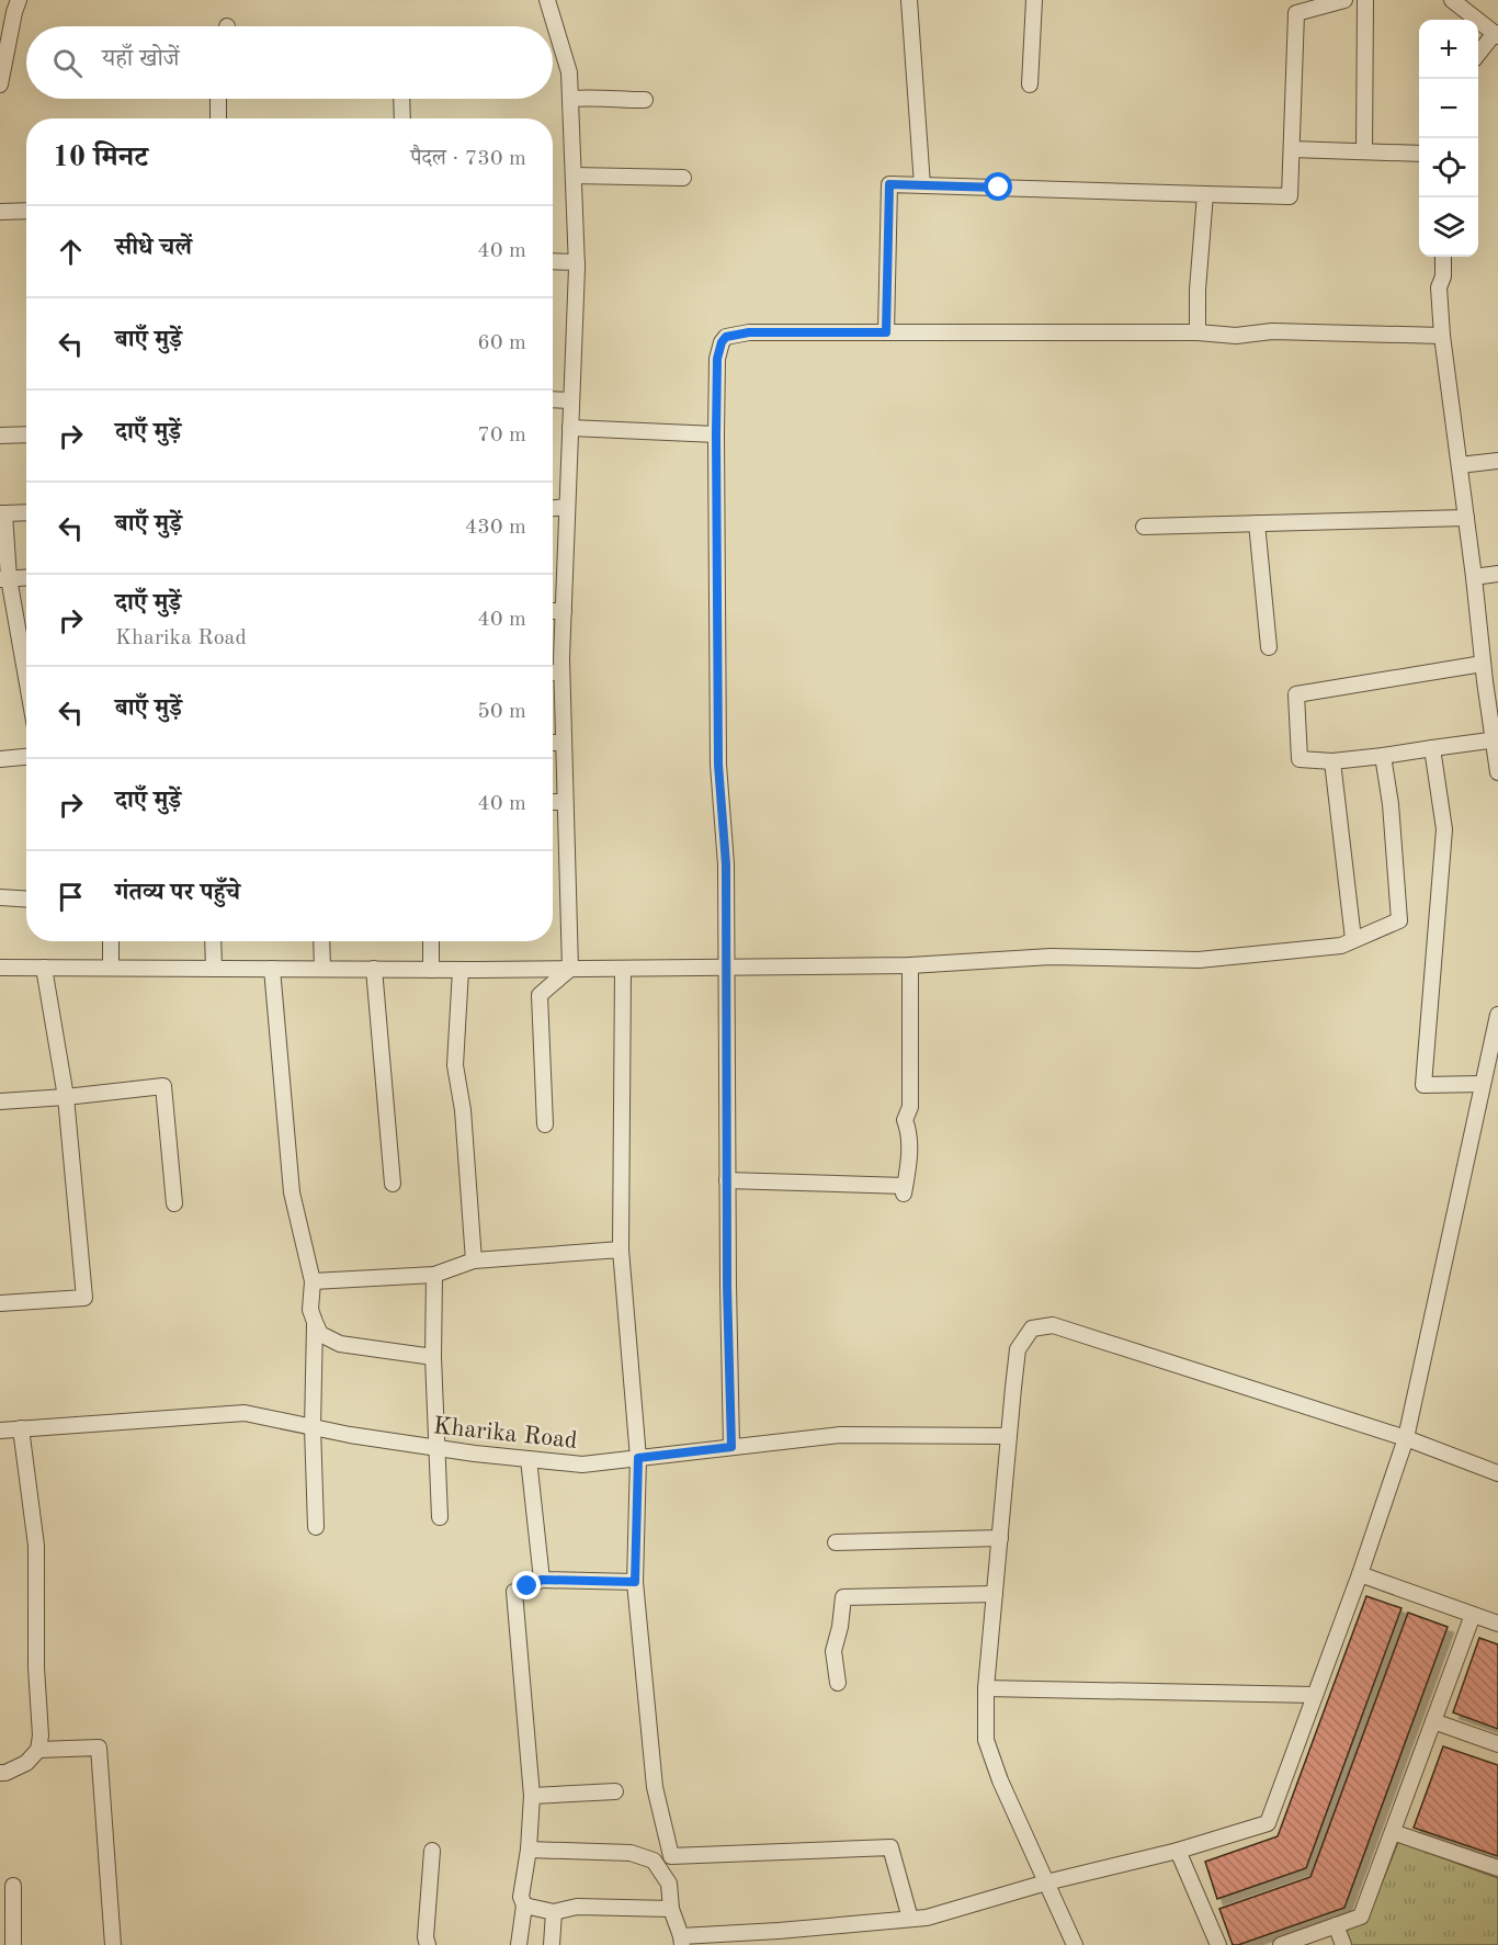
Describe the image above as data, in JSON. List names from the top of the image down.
{
  "streets": {
    "street": ["Kharika Road"]
  },
  "page": {
    "map_buttons": ["+", "−"],
    "search": "यहाँ खोजें",
    "heading": ["10 मिनट", "पैदल · 730 m"],
    "list": [
      ["सीधे चलें", "40 m"],
      ["बाएँ मुड़ें", "60 m"],
      ["दाएँ मुड़ें", "70 m"],
      ["बाएँ मुड़ें", "430 m"],
      ["दाएँ मुड़ें", "Kharika Road", "40 m"],
      ["बाएँ मुड़ें", "50 m"],
      ["दाएँ मुड़ें", "40 m"],
      "गंतव्य पर पहुँचे"
    ]
  }
}
